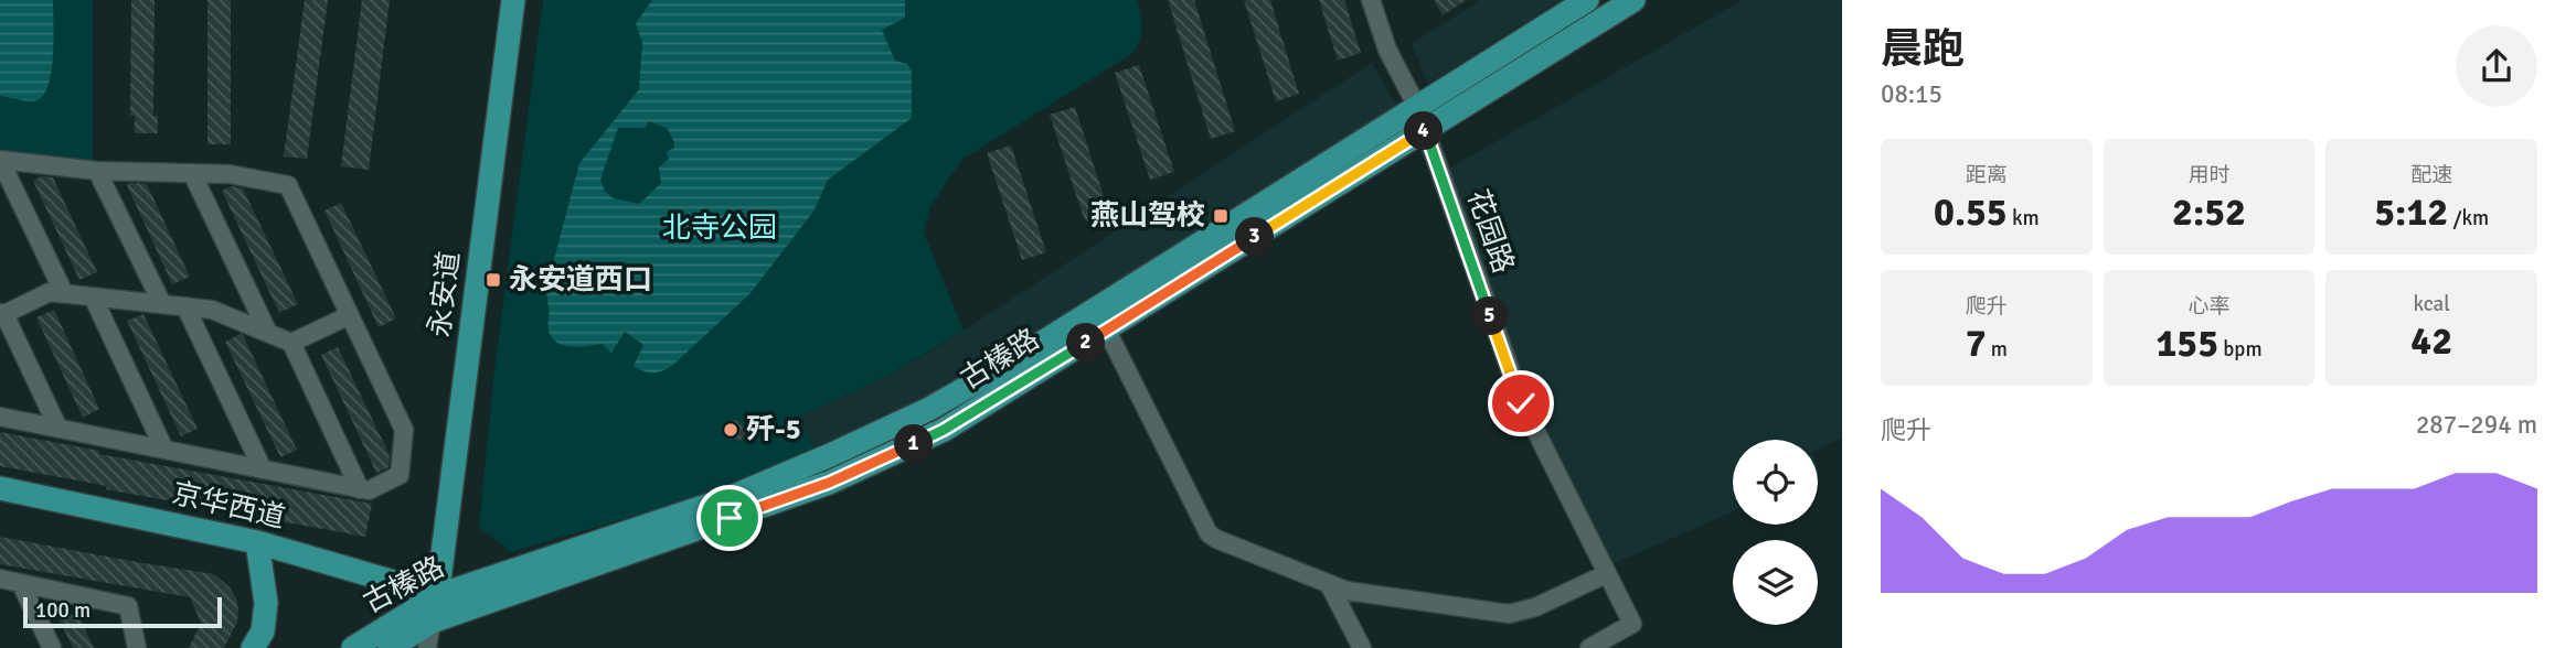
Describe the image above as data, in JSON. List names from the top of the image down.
{
  "streets": {
    "main road": ["永安道", "古榛路", "京华西道"],
    "street": ["花园路"]
  },
  "crossings": [
    ["花园路", "古榛路"],
    ["永安道", "古榛路"],
    ["永安道", "京华西道"],
    ["古榛路", "京华西道"]
  ],
  "parks": ["北寺公园"],
  "places": {
    "transit": ["燕山驾校", "永安道西口"],
    "other": ["歼-5"]
  },
  "scale_bar": "100 m",
  "page": {
    "heading": ["晨跑", "08:15"],
    "pins": [
      "4",
      "3",
      "5",
      "2",
      "1"
    ],
    "stats": [
      ["距离", "0.55 km"],
      ["用时", "2:52"],
      ["配速", "5:12 /km"],
      ["爬升", "7 m"],
      ["心率", "155 bpm"],
      ["kcal", "42"]
    ],
    "chart": ["爬升", "287–294 m"],
    "scale": "100 m"
  }
}
